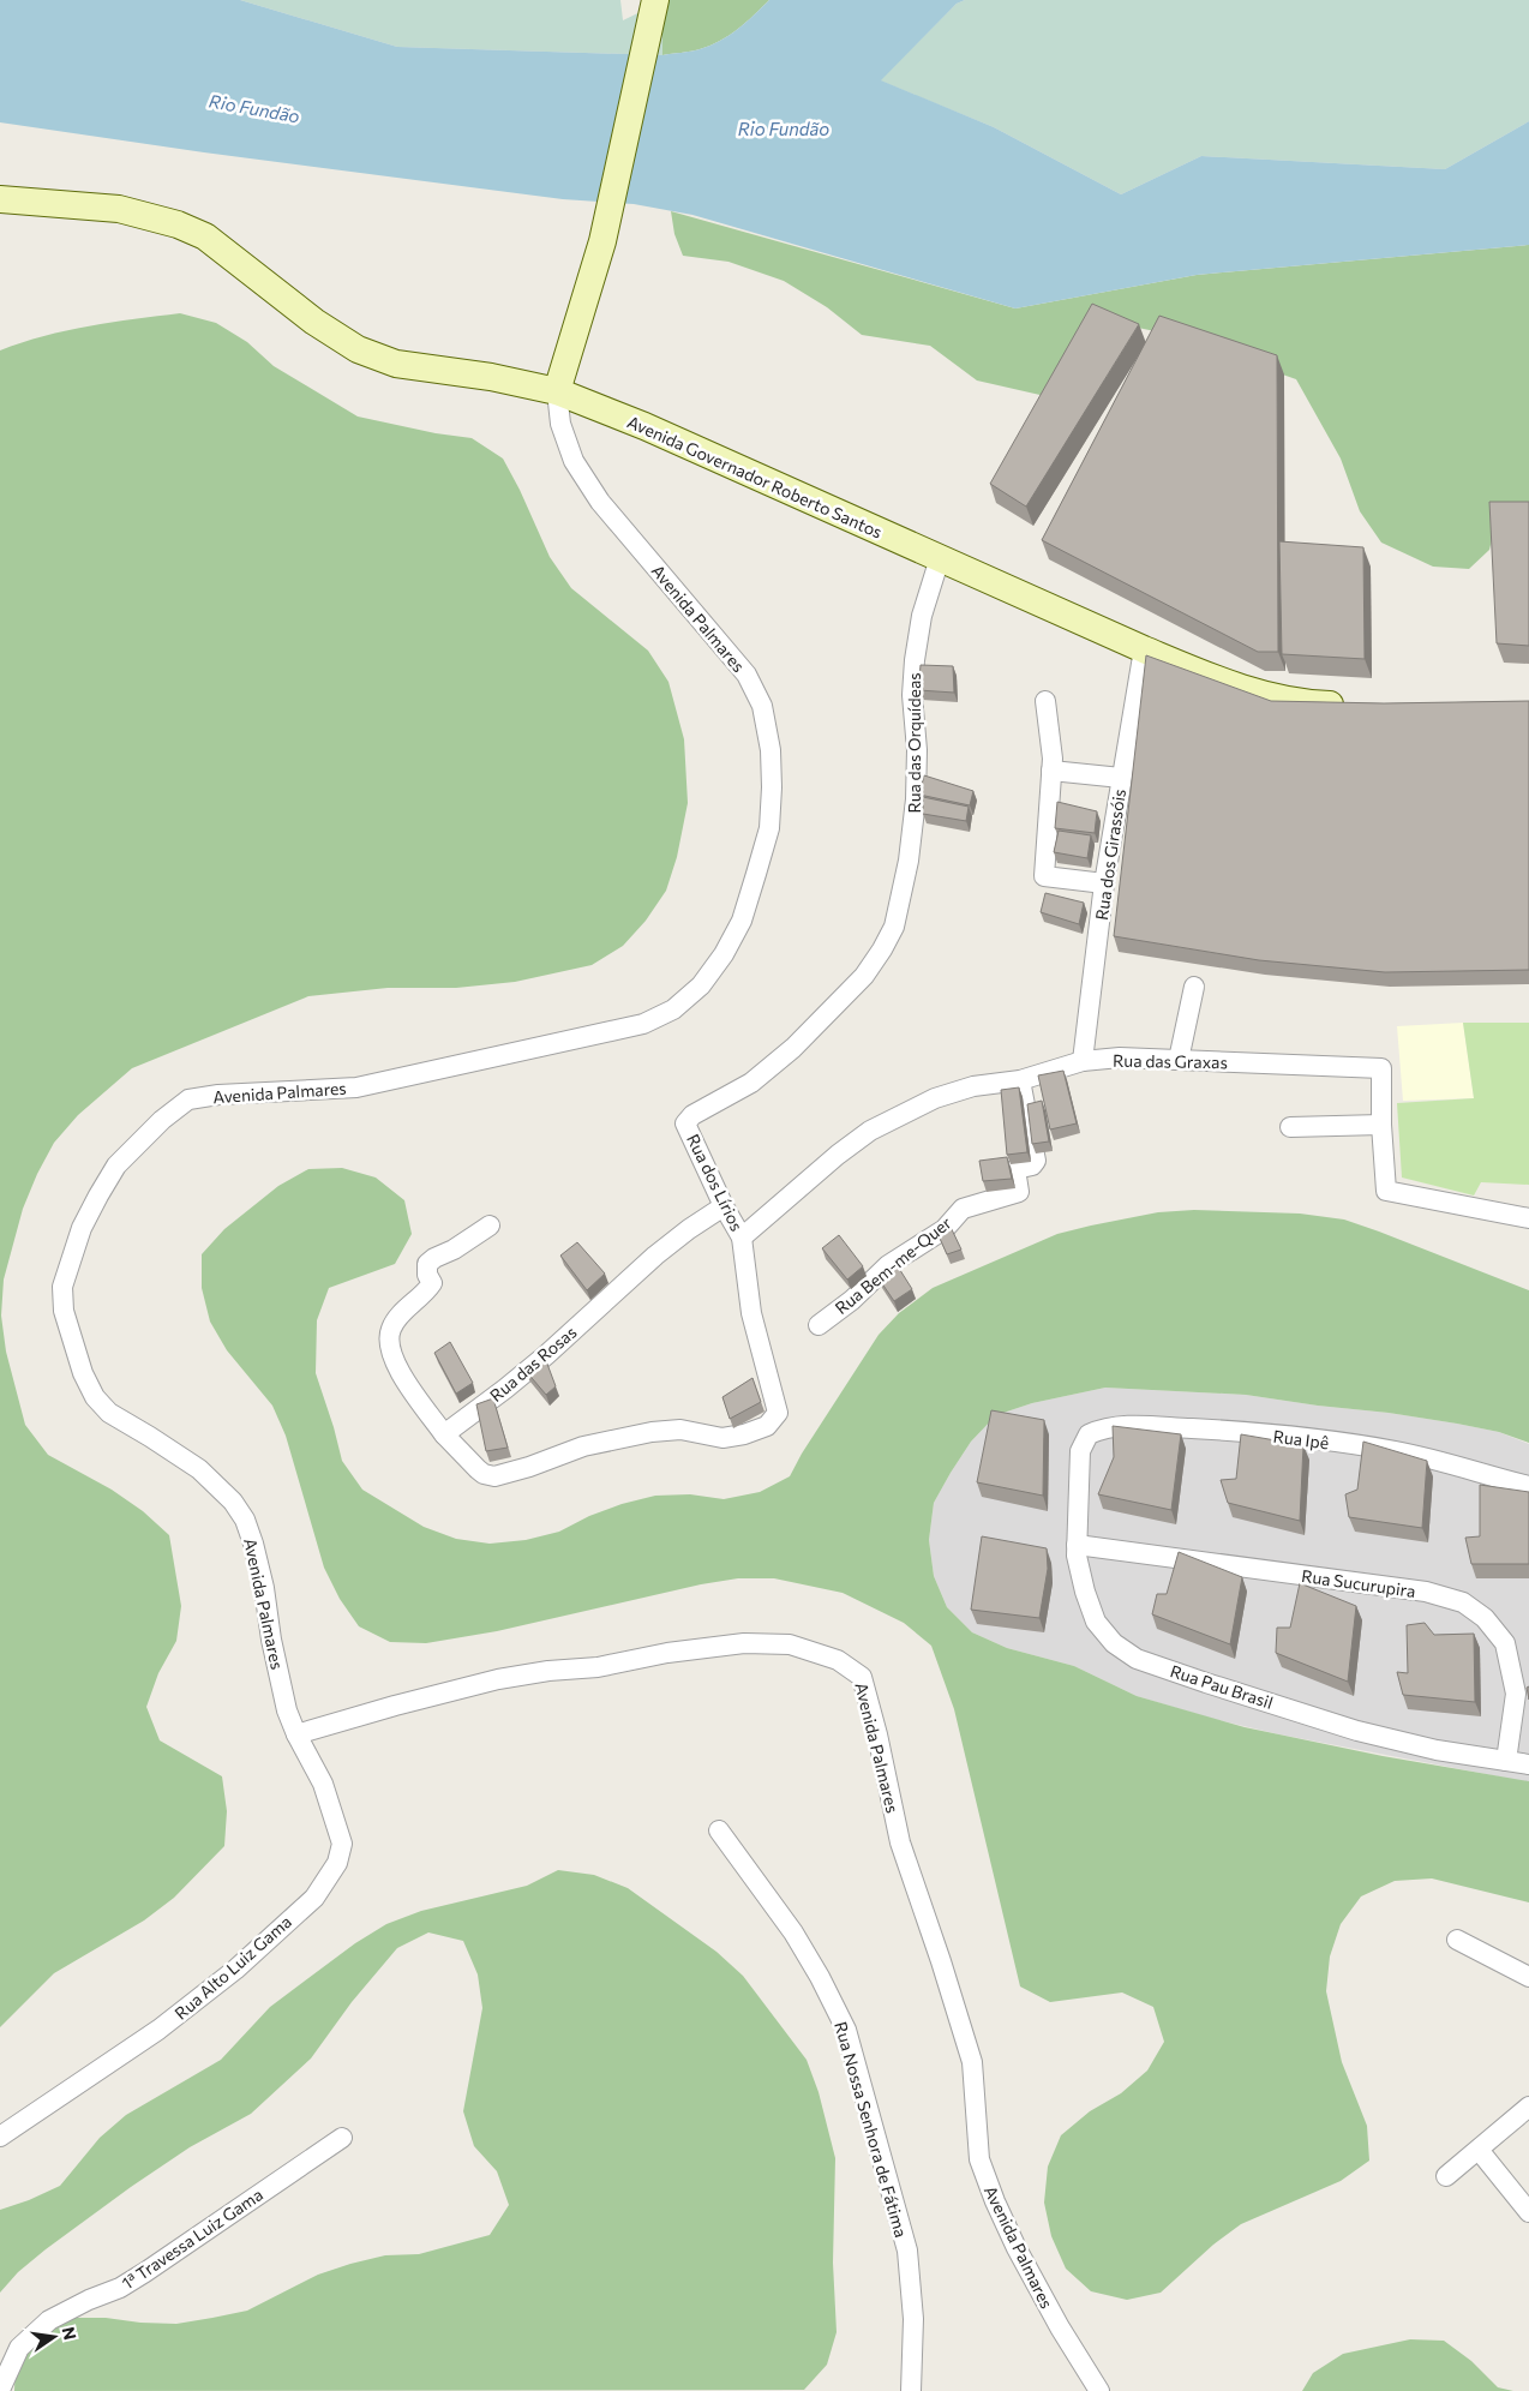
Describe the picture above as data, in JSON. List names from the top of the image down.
{
  "streets": {
    "main road": ["Avenida Governador Roberto Santos"],
    "street": [
      "Avenida Palmares",
      "Rua das Orquídeas",
      "Rua dos Girassóis",
      "Rua das Graxas",
      "Rua dos Lírios",
      "Rua Bem-me-Quer",
      "Rua das Rosas",
      "Rua Ipê",
      "Rua Sucurupira",
      "Rua Pau Brasil",
      "Rua Alto Luiz Gama",
      "Rua Nossa Senhora de Fátima",
      "1ª Travessa Luiz Gama"
    ]
  },
  "crossings": [
    ["Avenida Governador Roberto Santos", "Avenida Palmares"],
    ["Avenida Governador Roberto Santos", "Rua das Orquídeas"],
    ["Avenida Governador Roberto Santos", "Rua dos Girassóis"],
    ["Avenida Palmares", "Rua Alto Luiz Gama"],
    ["Rua das Orquídeas", "Rua dos Lírios"],
    ["Rua dos Girassóis", "Rua das Graxas"],
    ["Rua das Graxas", "Rua dos Lírios"],
    ["Rua das Graxas", "Rua Bem-me-Quer"],
    ["Rua dos Lírios", "Rua das Rosas"],
    ["Rua Ipê", "Rua Pau Brasil"],
    ["Rua Sucurupira", "Rua Pau Brasil"]
  ],
  "water": ["Rio Fundão"],
  "north": "right"
}
